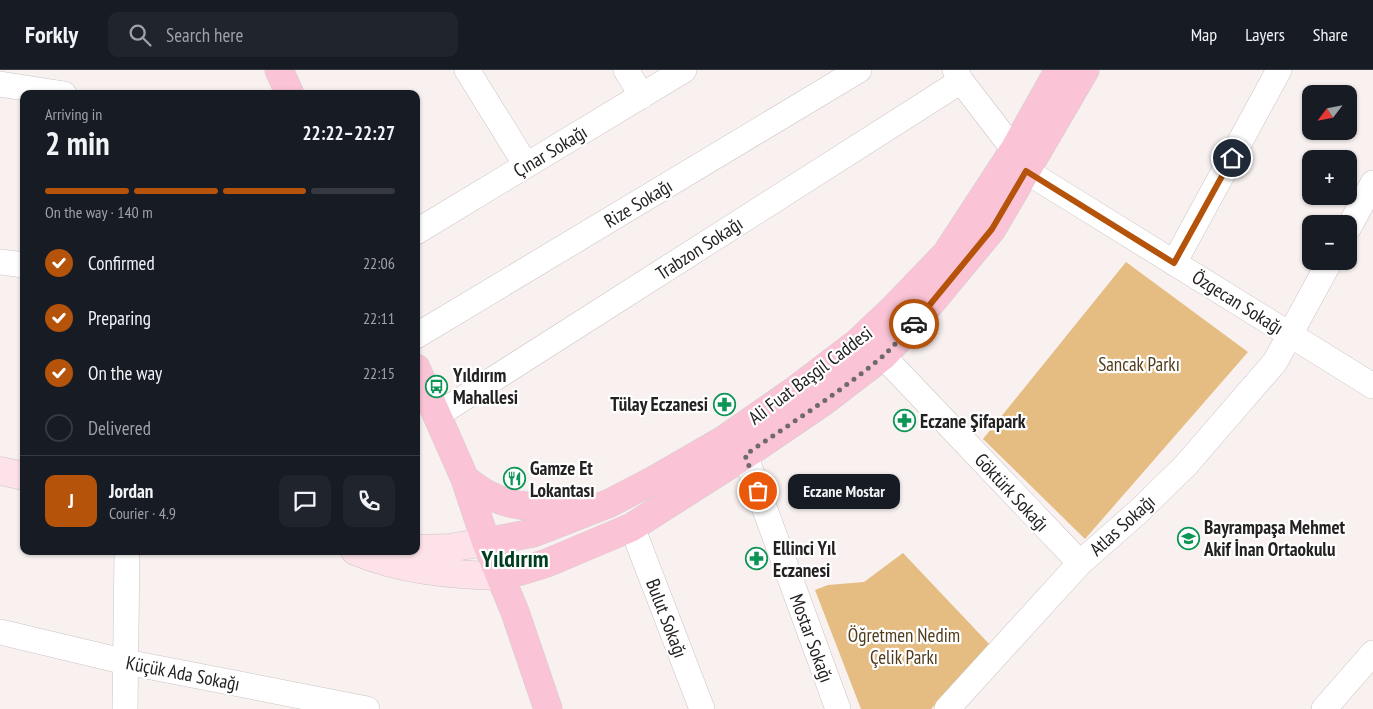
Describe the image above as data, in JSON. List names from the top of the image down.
{
  "streets": {
    "main road": ["Ali Fuat Başgil Caddesi"],
    "street": [
      "Çınar Sokağı",
      "Rize Sokağı",
      "Trabzon Sokağı",
      "Özgecan Sokağı",
      "Göktürk Sokağı",
      "Atlas Sokağı",
      "Bulut Sokağı",
      "Mostar Sokağı",
      "Küçük Ada Sokağı"
    ]
  },
  "crossings": [
    ["Özgecan Sokağı", "Ali Fuat Başgil Caddesi"],
    ["Özgecan Sokağı", "Atlas Sokağı"],
    ["Ali Fuat Başgil Caddesi", "Göktürk Sokağı"],
    ["Ali Fuat Başgil Caddesi", "Bulut Sokağı"],
    ["Ali Fuat Başgil Caddesi", "Mostar Sokağı"],
    ["Göktürk Sokağı", "Atlas Sokağı"]
  ],
  "districts": ["Yıldırım"],
  "parks": ["Sancak Parkı", "Öğretmen Nedim Çelik Parkı"],
  "places": {
    "bus stop": ["Yıldırım Mahallesi"],
    "pharmacy": ["Tülay Eczanesi", "Eczane Şifapark", "Ellinci Yıl Eczanesi"],
    "restaurant": ["Gamze Et Lokantası"],
    "other": ["Eczane Mostar"],
    "school or university": ["Bayrampaşa Mehmet Akif İnan Ortaokulu"]
  },
  "north": "bottom left",
  "page": {
    "header": "Forkly",
    "search": "Search here",
    "nav": ["Map", "Layers", "Share"],
    "map_buttons": ["+", "−"],
    "heading": ["2 min", "Arriving in", "22:22–22:27"],
    "panel": ["Jordan", "Courier · 4.9"],
    "bar": "On the way · 140 m",
    "list": [
      ["Confirmed", "22:06"],
      ["Preparing", "22:11"],
      ["On the way", "22:15"],
      "Delivered"
    ],
    "bubble": "Eczane Mostar",
    "round": "J"
  }
}
